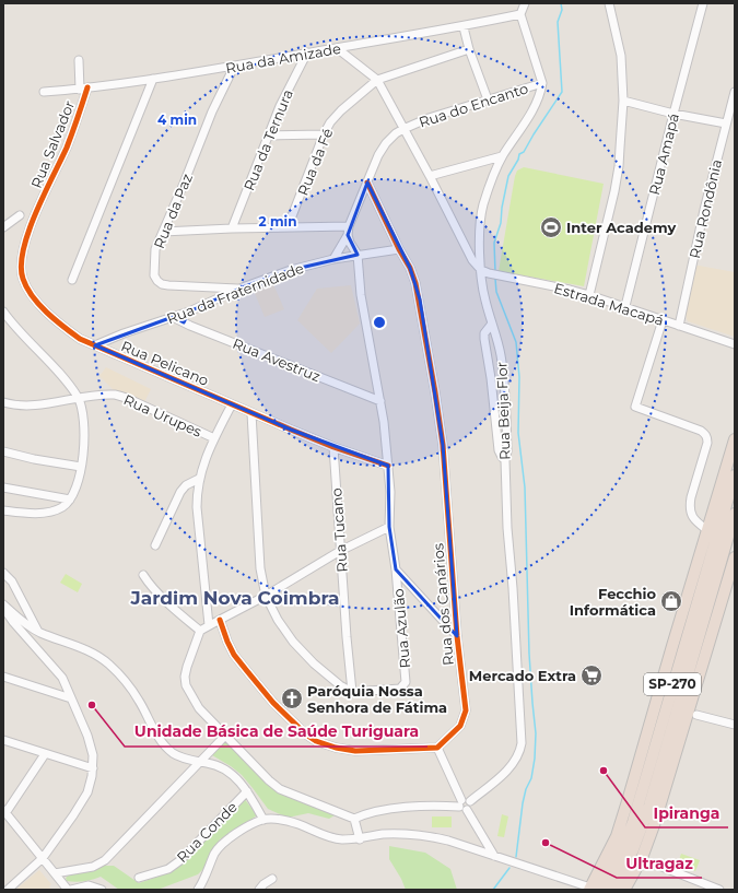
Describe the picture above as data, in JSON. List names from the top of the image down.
{
  "streets": {
    "highway": ["SP-270"],
    "street": [
      "Rua da Amizade",
      "Rua do Encanto",
      "Rua da Ternura",
      "Rua Salvador",
      "Rua Amapá",
      "Rua da Fé",
      "Rua Rondônia",
      "Rua da Paz",
      "Rua da Fraternidade",
      "Estrada Macapá",
      "Rua Avestruz",
      "Rua Pelicano",
      "Rua Beija Flor",
      "Rua Urupes",
      "Rua Tucano",
      "Rua dos Canários",
      "Rua Azulão",
      "Rua Conde"
    ]
  },
  "crossings": [
    ["Rua da Amizade", "Rua da Ternura"],
    ["Rua da Amizade", "Rua Salvador"],
    ["Rua da Amizade", "Rua da Paz"],
    ["Rua da Amizade", "Rua Beija Flor"],
    ["Rua do Encanto", "Rua Beija Flor"],
    ["Rua Salvador", "Rua Pelicano"],
    ["Rua Amapá", "Estrada Macapá"],
    ["Rua da Fé", "Rua Beija Flor"],
    ["Rua Rondônia", "Estrada Macapá"],
    ["Rua da Paz", "Rua da Fraternidade"],
    ["Rua da Fraternidade", "Rua Avestruz"],
    ["Rua da Fraternidade", "Rua Pelicano"],
    ["Rua da Fraternidade", "Rua dos Canários"],
    ["Rua da Fraternidade", "Rua Azulão"],
    ["Estrada Macapá", "Rua Beija Flor"],
    ["Rua Avestruz", "Rua Azulão"],
    ["Rua Pelicano", "Rua Tucano"],
    ["Rua Pelicano", "Rua Azulão"],
    ["Rua Tucano", "Rua Azulão"]
  ],
  "districts": ["Jardim Nova Coimbra"],
  "places": {
    "sports": ["Inter Academy"],
    "shop": ["Fecchio Informática"],
    "supermarket": ["Mercado Extra"],
    "church": ["Paróquia Nossa Senhora de Fátima"],
    "other": ["Unidade Básica de Saúde Turiguara", "Ipiranga", "Ultragaz"]
  },
  "rings": ["4 min", "2 min"]
}
